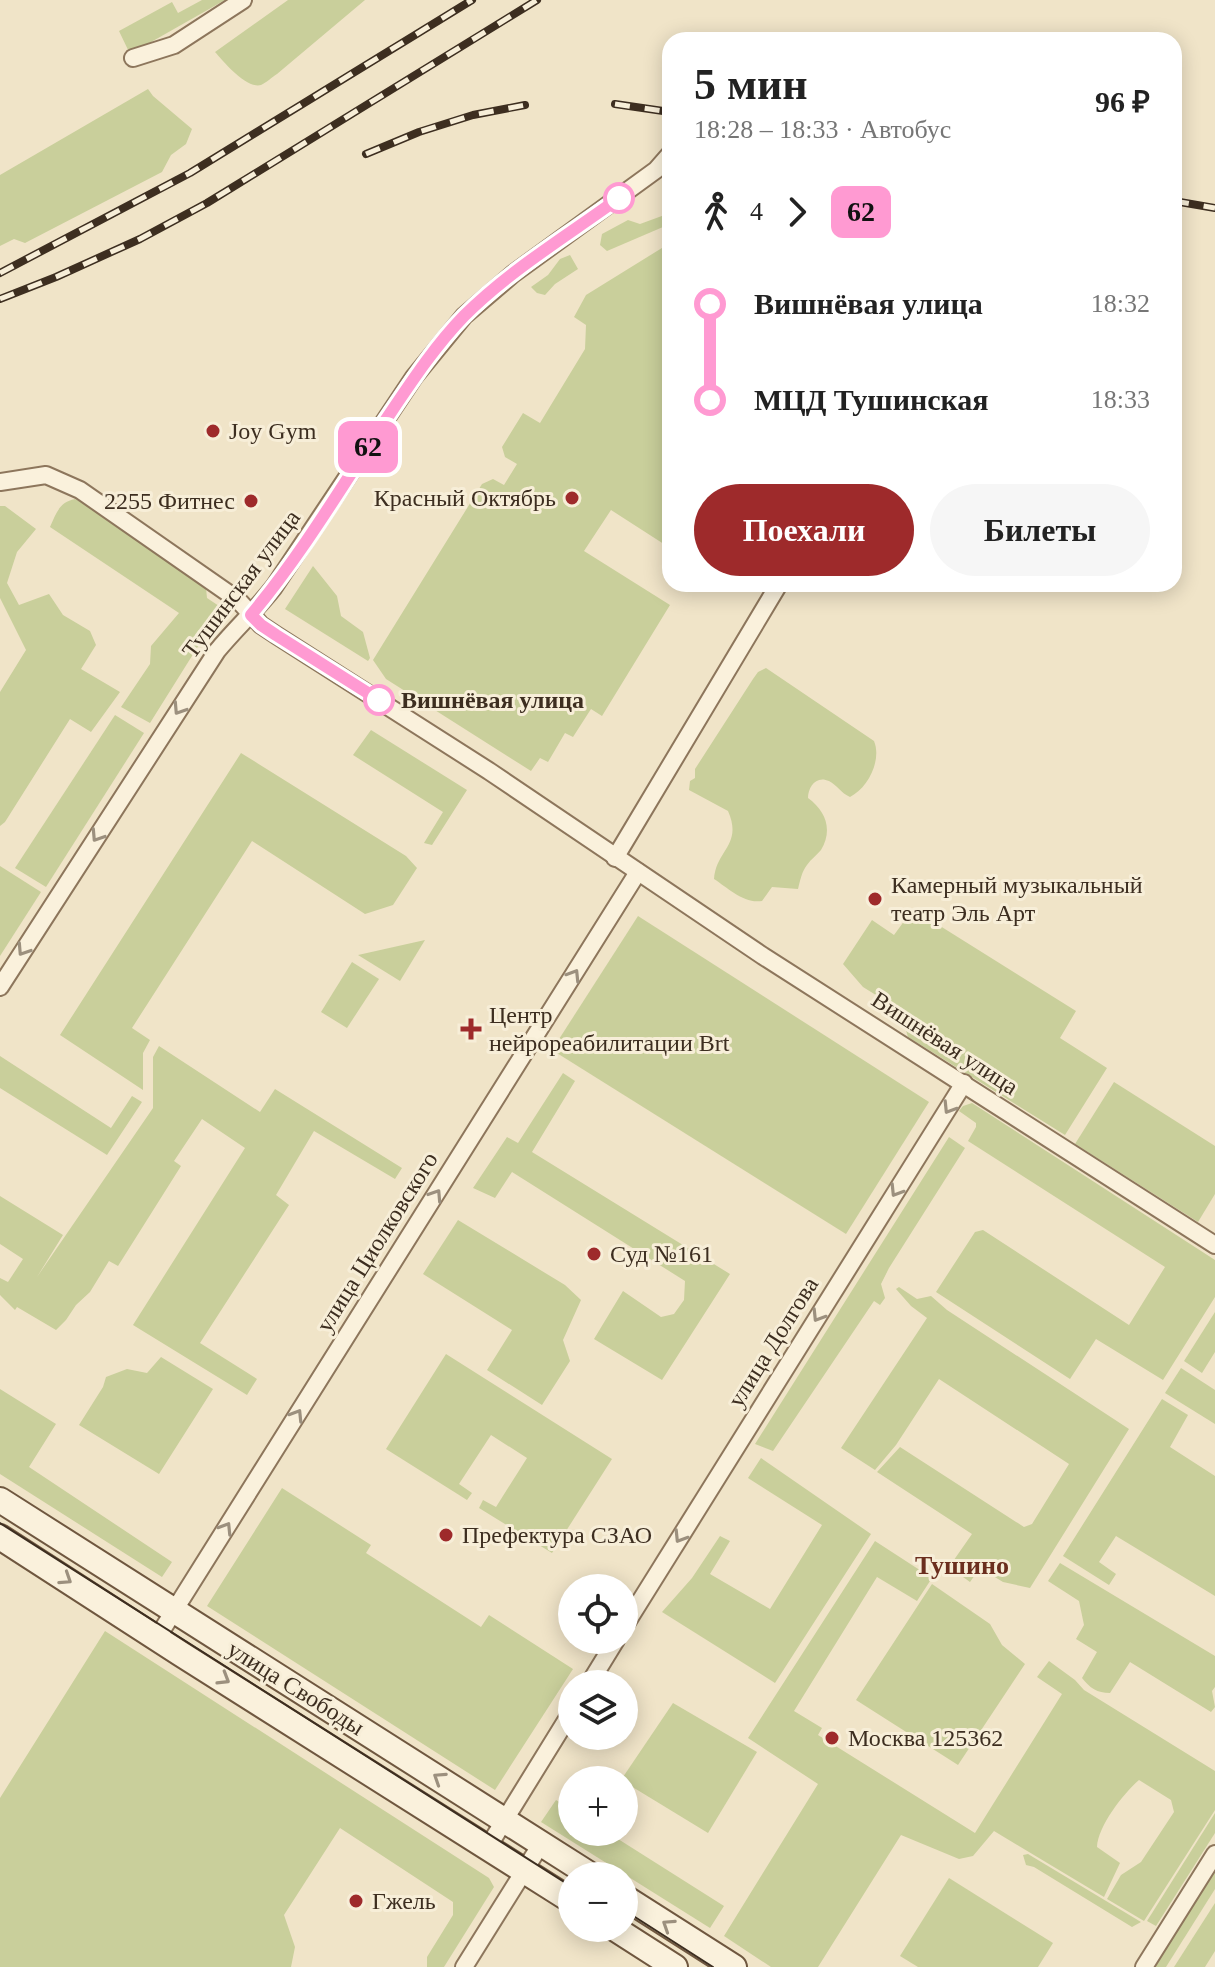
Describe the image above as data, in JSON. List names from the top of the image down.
{
  "streets": {
    "main road": ["улица Свободы"],
    "street": [
      "Тушинская улица",
      "Вишнёвая улица",
      "улица Циолковского",
      "улица Долгова"
    ]
  },
  "crossings": [
    ["Тушинская улица", "Вишнёвая улица"],
    ["Вишнёвая улица", "улица Циолковского"],
    ["Вишнёвая улица", "улица Долгова"],
    ["улица Циолковского", "улица Свободы"]
  ],
  "one_way": ["Тушинская улица", "улица Циолковского", "улица Долгова"],
  "districts": ["Тушино"],
  "places": {
    "other": [
      "Joy Gym",
      "Красный Октябрь",
      "2255 Фитнес",
      "Вишнёвая улица",
      "Камерный музыкальный театр Эль Арт",
      "Суд №161",
      "Префектура СЗАО",
      "Москва 125362",
      "Гжель"
    ],
    "health": ["Центр нейрореабилитации Brt"]
  },
  "lines": ["bus line 62"],
  "page": {
    "on_map": "62",
    "heading": ["5 мин", "18:28 – 18:33 · Автобус", "96 ₽"],
    "legs": ["4", "62"],
    "list": [
      {
        "name": "Вишнёвая улица",
        "value": "18:32"
      },
      {
        "name": "МЦД Тушинская",
        "value": "18:33"
      }
    ],
    "buttons": ["Поехали", "Билеты"],
    "map_buttons": ["+", "−"]
  }
}
